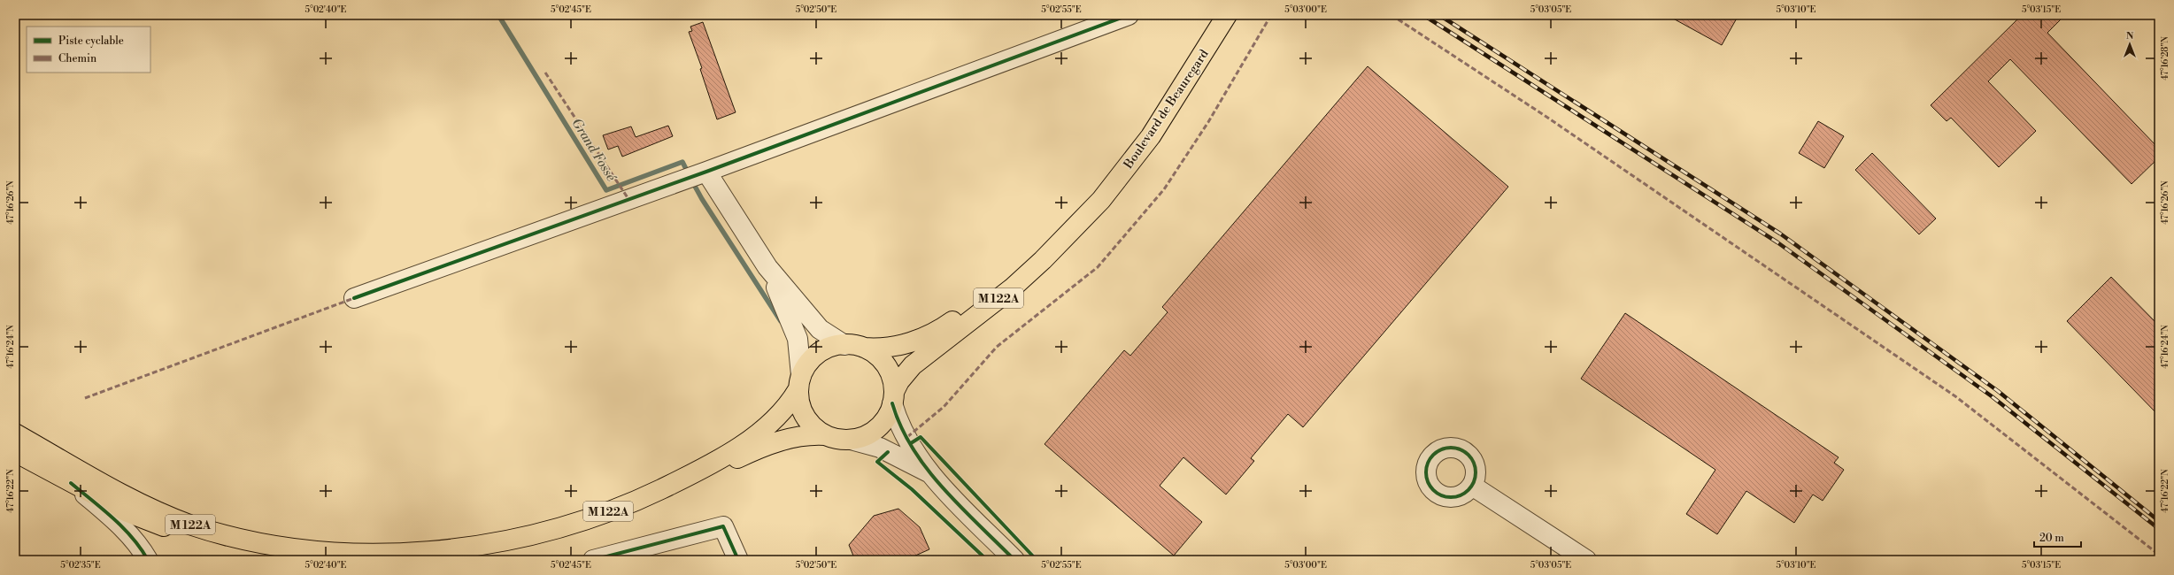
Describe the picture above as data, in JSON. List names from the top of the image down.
{
  "streets": {
    "main road": ["Boulevard de Beauregard", "M 122A"]
  },
  "crossings": [
    ["Boulevard de Beauregard", "M 122A"]
  ],
  "water": ["Grand Fossé"],
  "legend": ["Piste cyclable", "Chemin"],
  "scale_bar": "20 m",
  "north": "top",
  "coordinates": [
    "5°02'40\"E",
    "5°02'45\"E",
    "5°02'50\"E",
    "5°02'55\"E",
    "5°03'00\"E",
    "5°03'05\"E",
    "5°03'10\"E",
    "5°03'15\"E",
    "47°16'28\"N",
    "47°16'26\"N",
    "47°16'24\"N",
    "47°16'22\"N",
    "5°02'35\"E"
  ]
}
